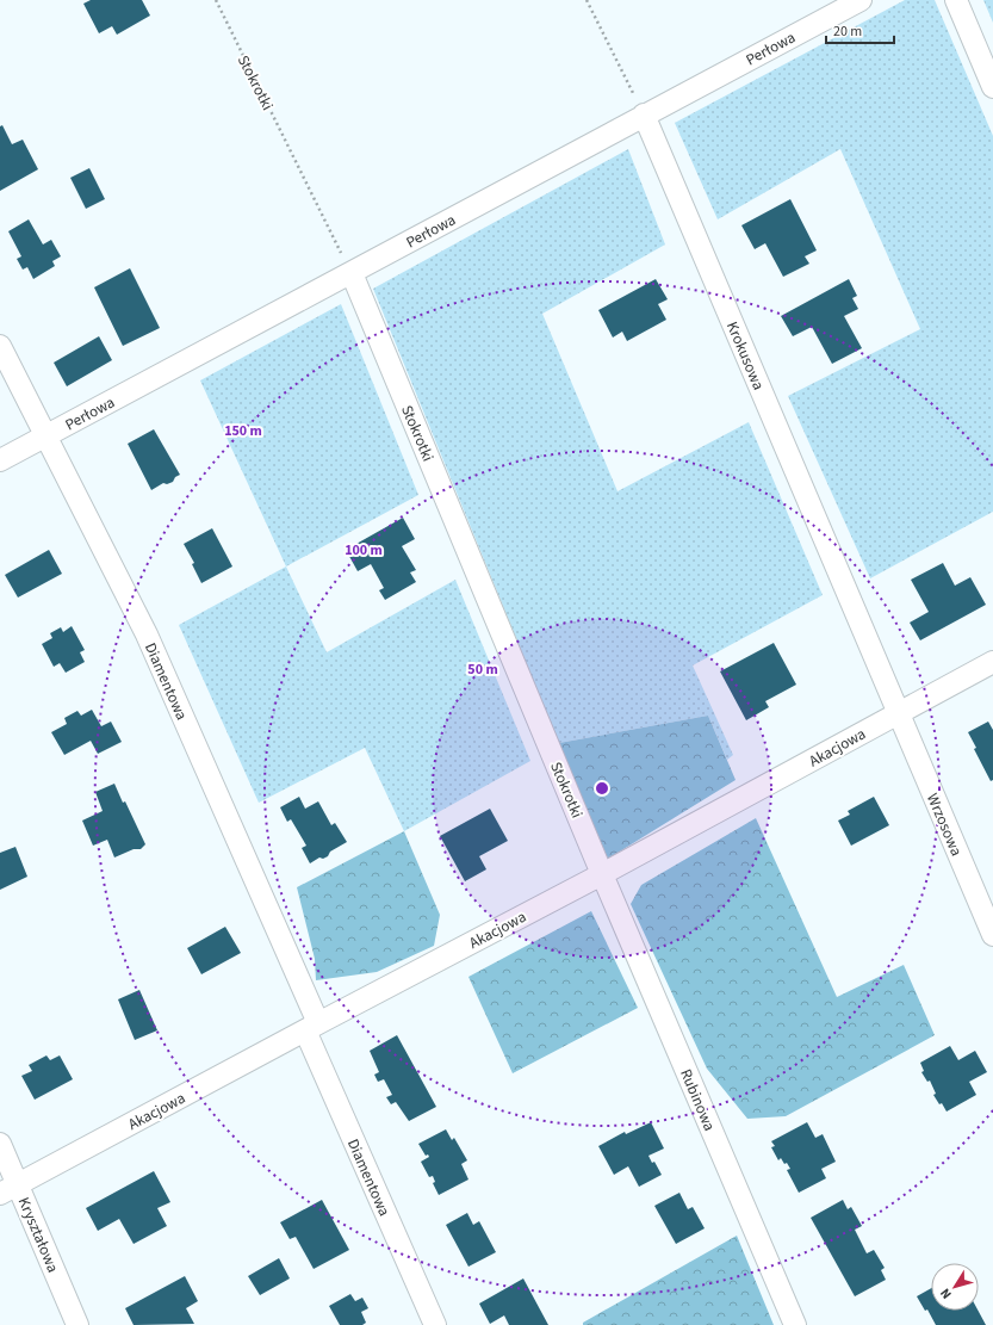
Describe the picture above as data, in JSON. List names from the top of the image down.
{
  "streets": {
    "street": [
      "Perłowa",
      "Stokrotki",
      "Krokusowa",
      "Diamentowa",
      "Akacjowa",
      "Wrzosowa",
      "Rubinowa",
      "Kryształowa"
    ]
  },
  "crossings": [
    ["Perłowa", "Stokrotki"],
    ["Perłowa", "Krokusowa"],
    ["Perłowa", "Diamentowa"],
    ["Stokrotki", "Akacjowa"],
    ["Stokrotki", "Rubinowa"],
    ["Krokusowa", "Akacjowa"],
    ["Krokusowa", "Wrzosowa"],
    ["Diamentowa", "Akacjowa"],
    ["Akacjowa", "Wrzosowa"],
    ["Akacjowa", "Rubinowa"],
    ["Akacjowa", "Kryształowa"]
  ],
  "scale_bar": "20 m",
  "north": "bottom left",
  "rings": ["150 m", "100 m", "50 m"]
}
